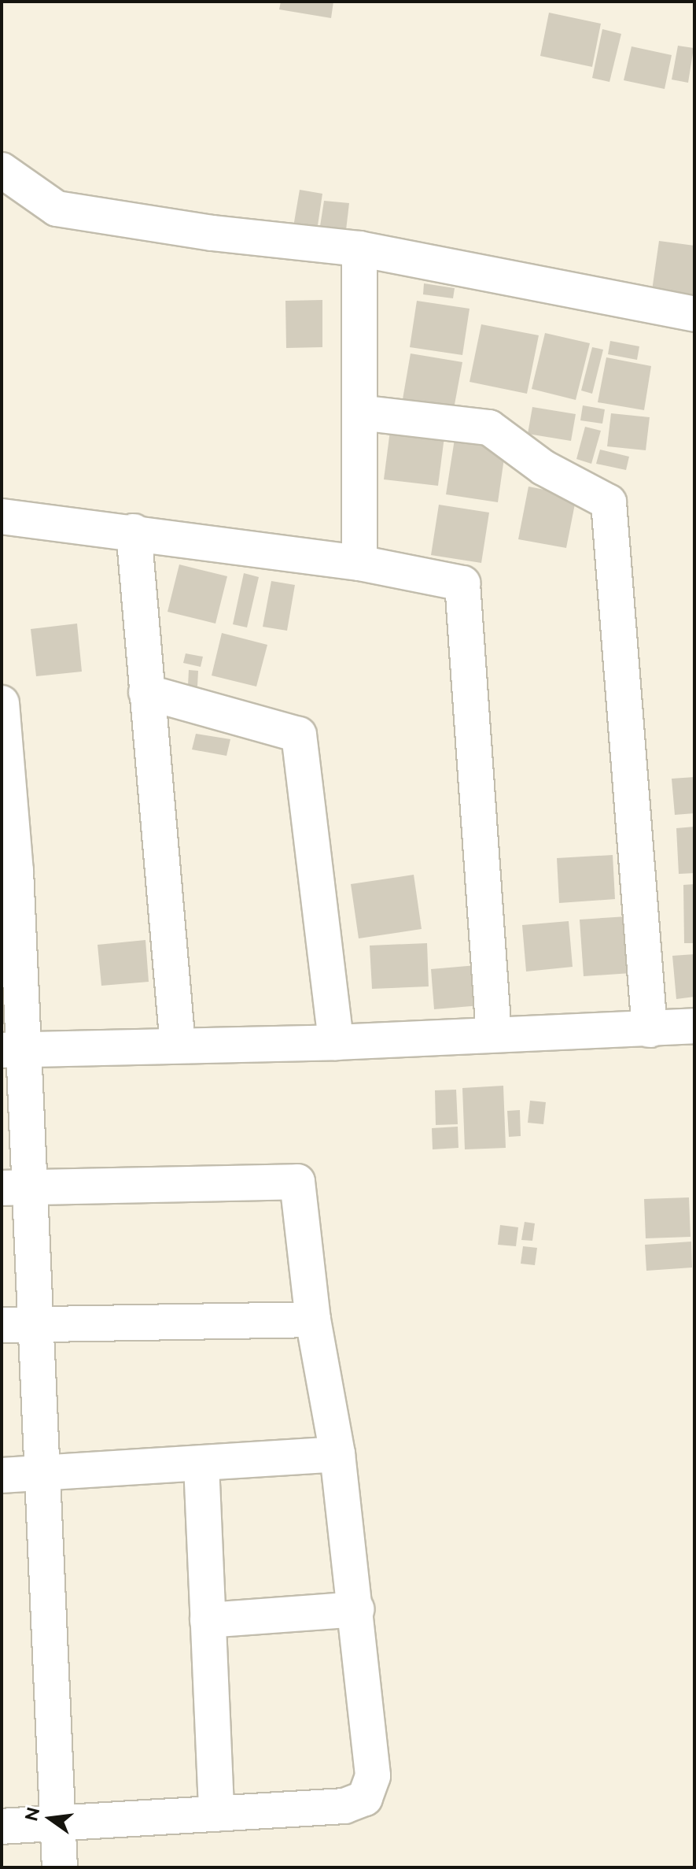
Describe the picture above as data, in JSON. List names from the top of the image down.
{
  "north": "left"
}
